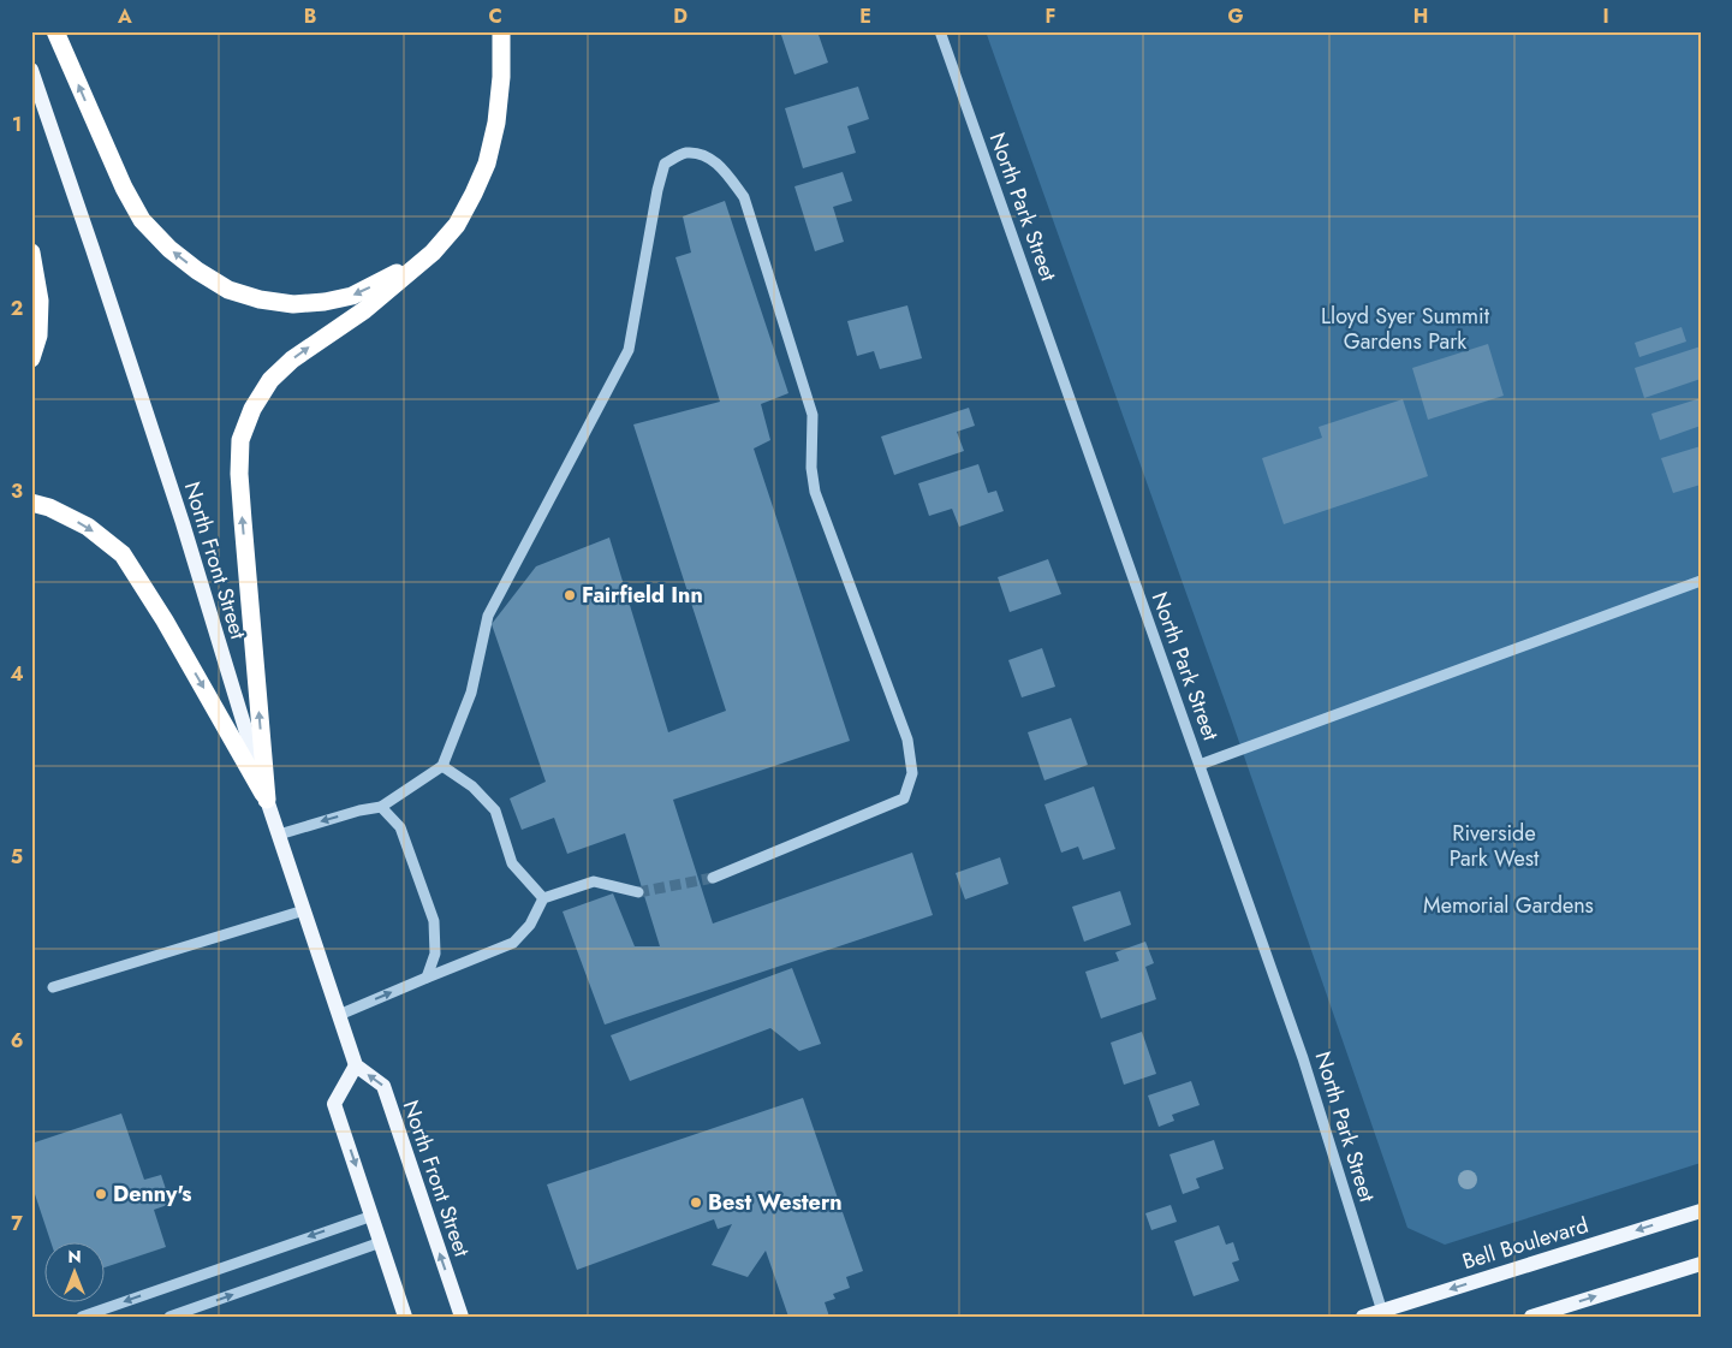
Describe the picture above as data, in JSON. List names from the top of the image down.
{
  "streets": {
    "main road": ["North Front Street", "Bell Boulevard"],
    "street": ["North Park Street"]
  },
  "crossings": [
    ["North Park Street", "Bell Boulevard"]
  ],
  "parks": ["Lloyd Syer Summit Gardens Park", "Riverside Park West", "Memorial Gardens"],
  "places": ["Fairfield Inn", "Denny's", "Best Western"],
  "north": "top",
  "grid": {
    "columns": [
      "A",
      "B",
      "C",
      "D",
      "E",
      "F",
      "G",
      "H",
      "I"
    ],
    "rows": [
      "1",
      "2",
      "3",
      "4",
      "5",
      "6",
      "7"
    ]
  }
}
